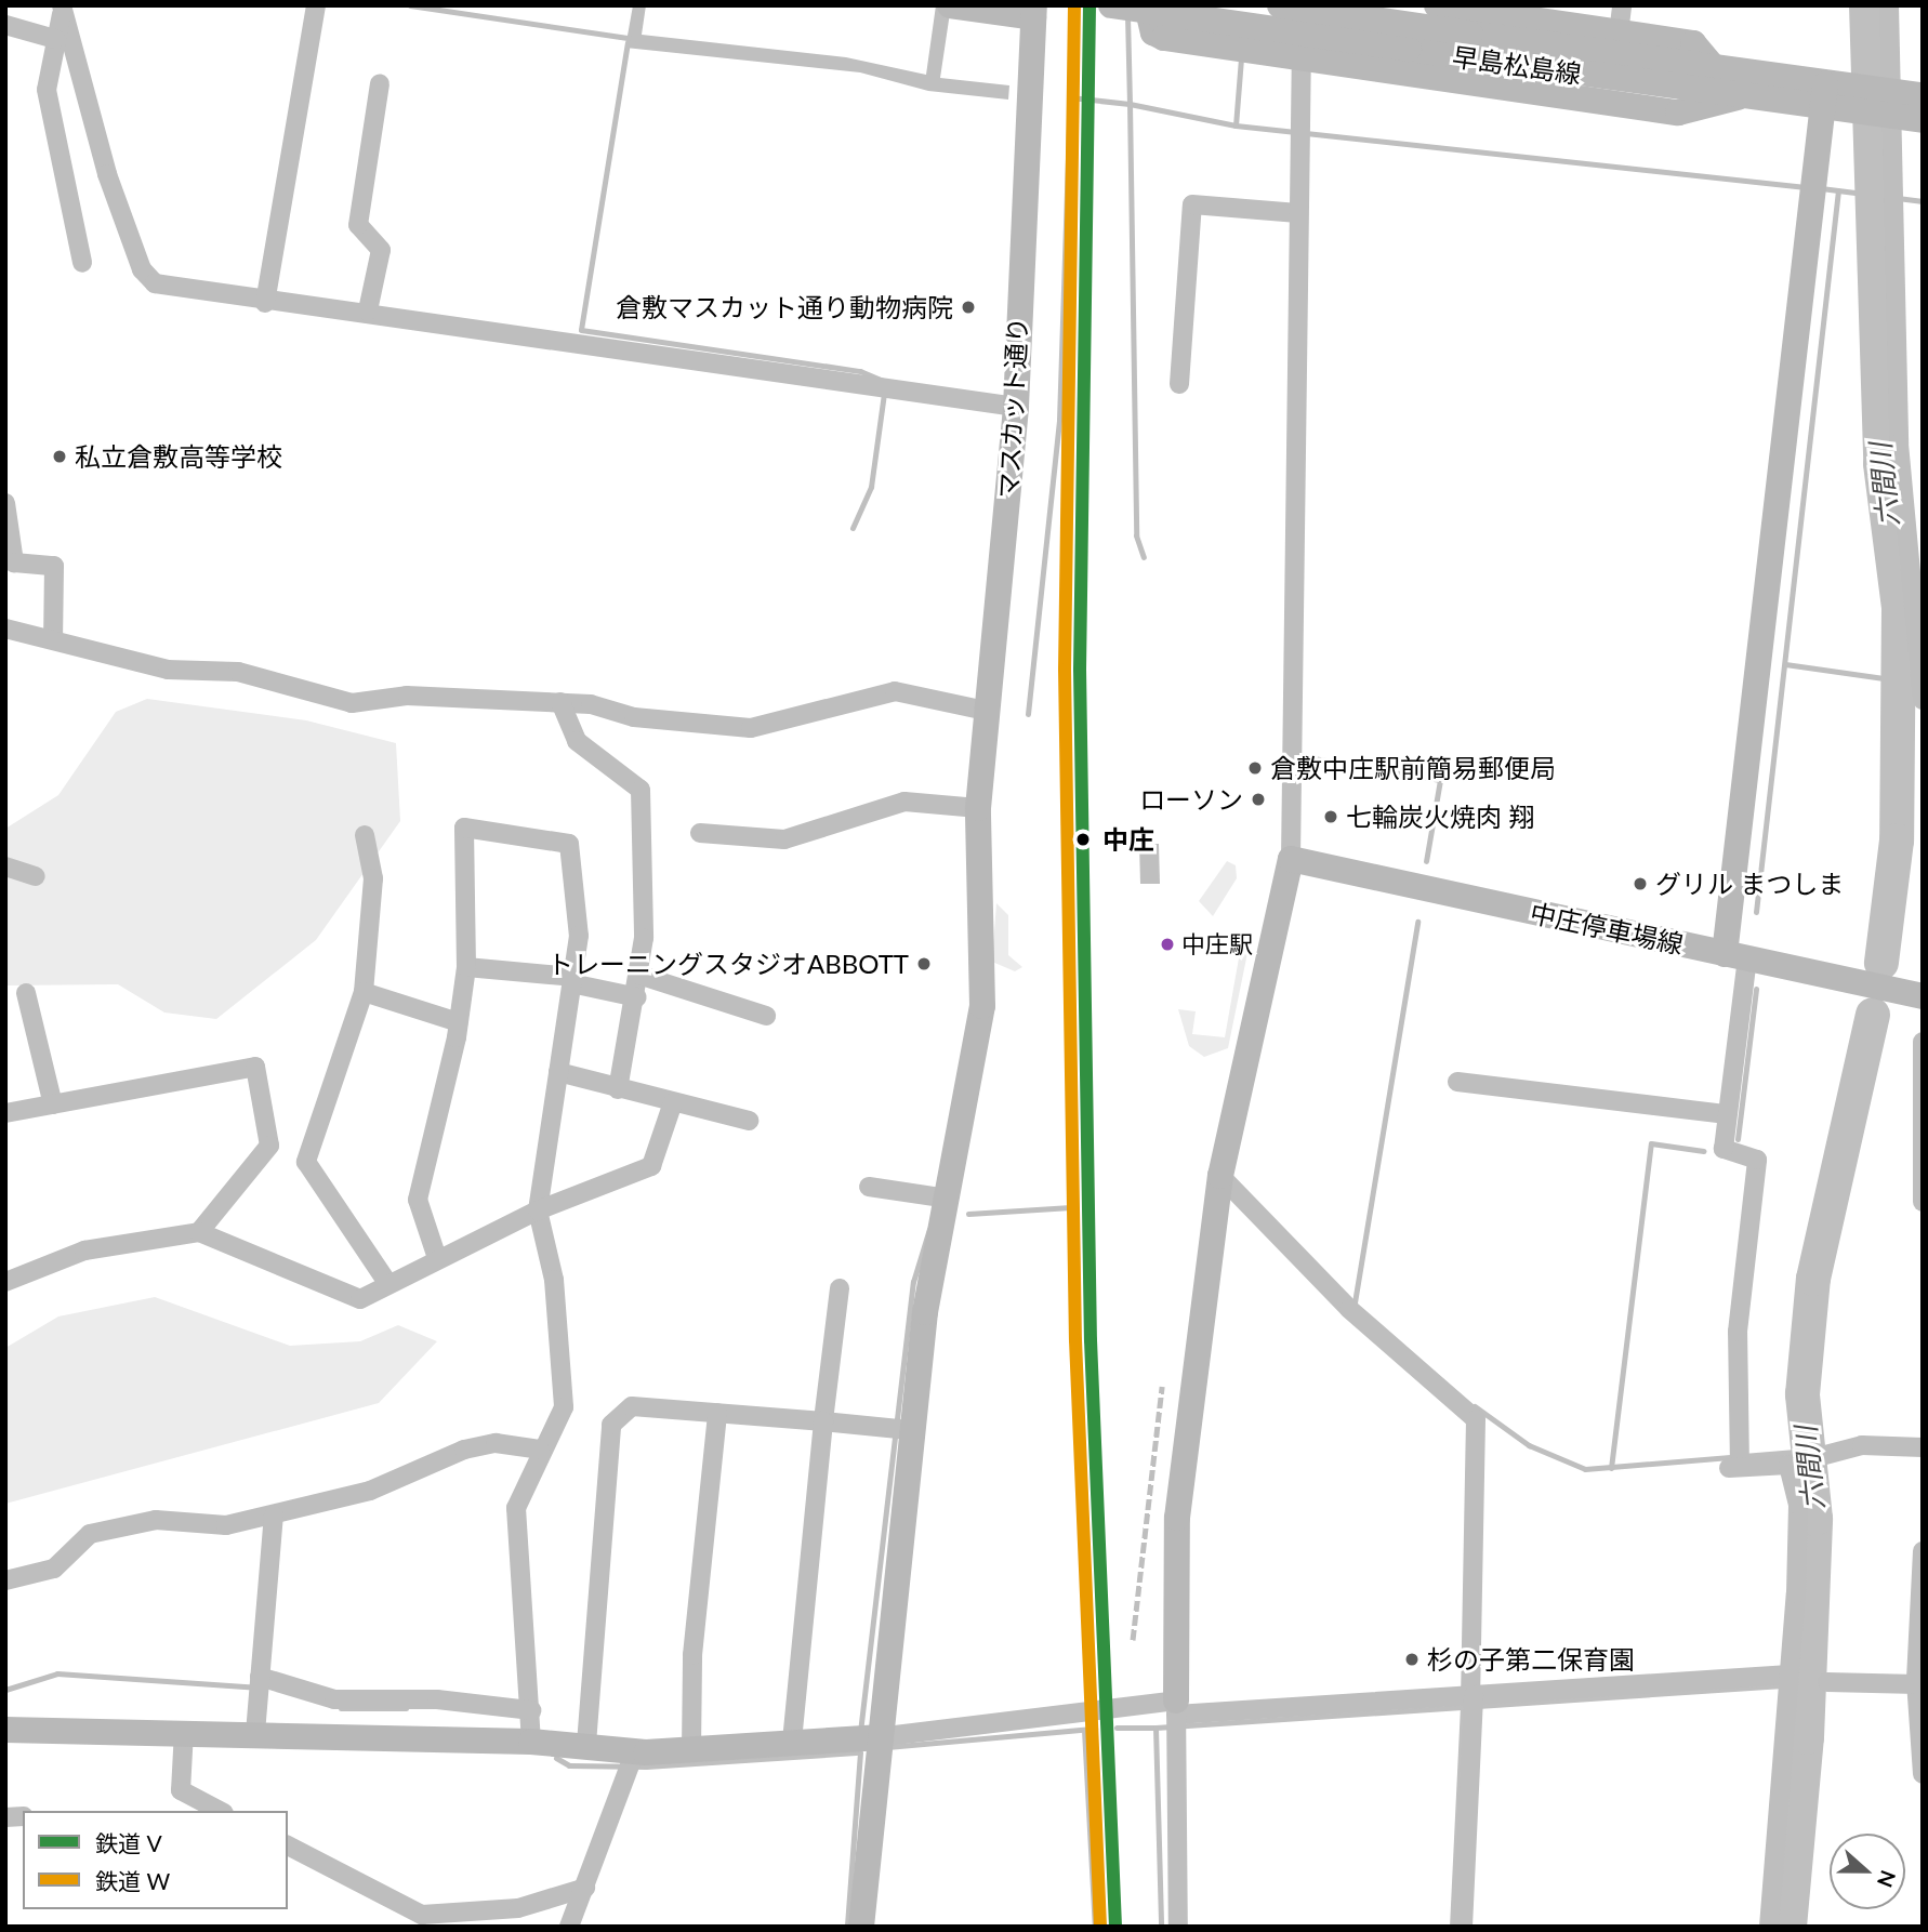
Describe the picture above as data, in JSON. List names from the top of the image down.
{
  "streets": {
    "street": ["早島松島線", "マスカット通り", "中庄停車場線"]
  },
  "water": ["六間川"],
  "places": [
    "倉敷マスカット通り動物病院",
    "私立倉敷高等学校",
    "倉敷中庄駅前簡易郵便局",
    "ローソン",
    "七輪炭火焼肉 翔",
    "中庄",
    "グリル まつしま",
    "中庄駅",
    "トレーニングスタジオABBOTT",
    "杉の子第二保育園"
  ],
  "lines": ["rail line V", "rail line W"],
  "legend": ["鉄道 V", "鉄道 W"],
  "north": "right"
}
